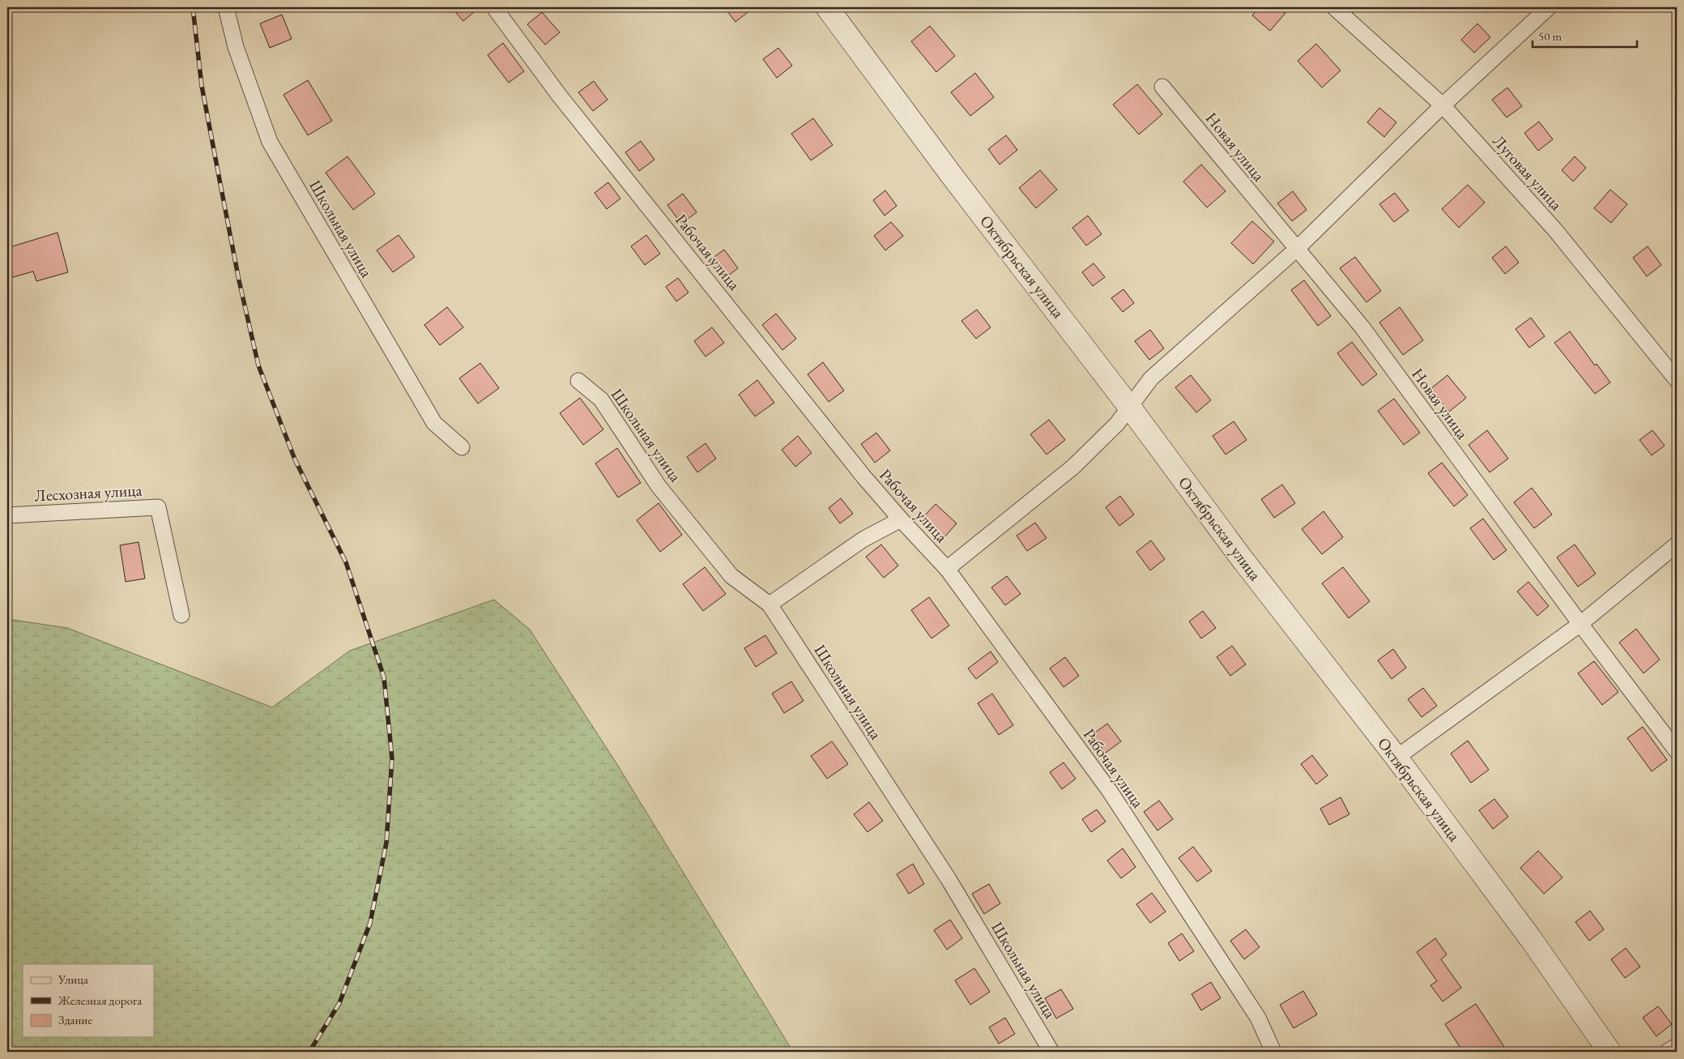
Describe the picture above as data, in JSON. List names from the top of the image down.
{
  "streets": {
    "street": [
      "Новая улица",
      "Луговая улица",
      "Школьная улица",
      "Рабочая улица",
      "Октябрьская улица",
      "Лесхозная улица"
    ]
  },
  "legend": ["Улица", "Железная дорога", "Здание"],
  "scale_bar": "50 m"
}
